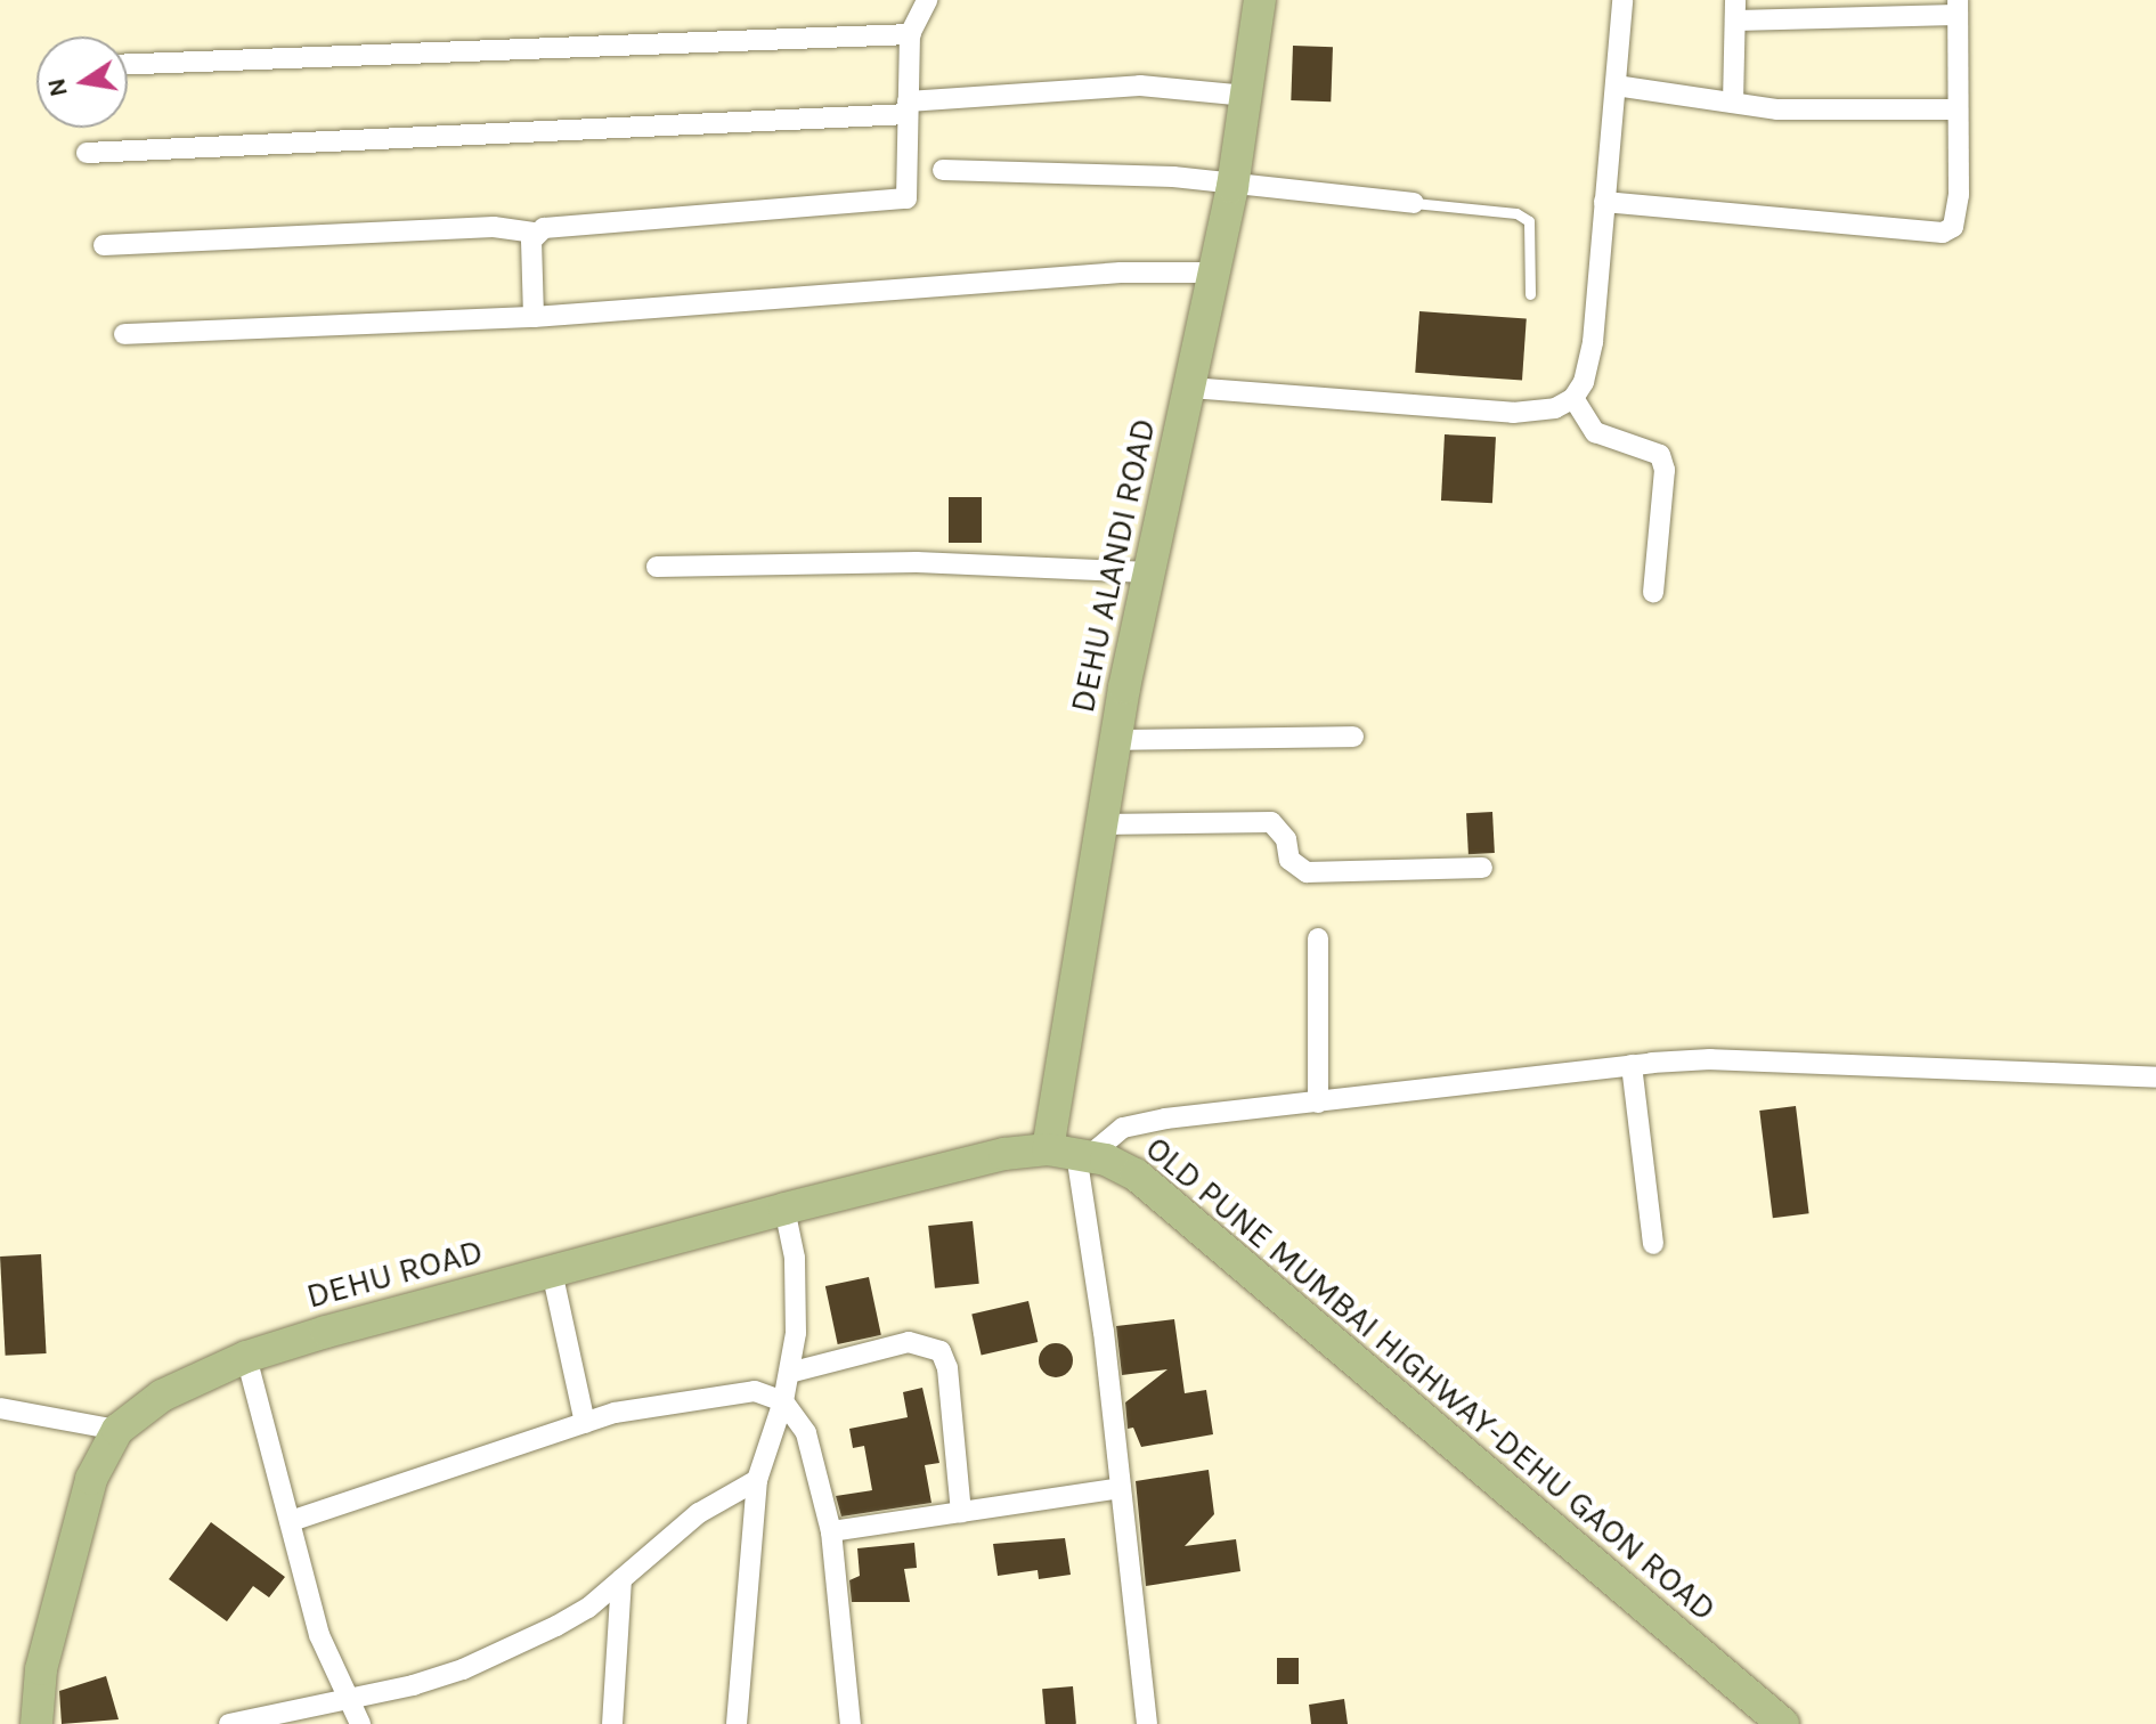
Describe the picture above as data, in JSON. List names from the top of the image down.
{
  "streets": {
    "main road": ["DEHU ALANDI ROAD", "DEHU ROAD", "OLD PUNE MUMBAI HIGHWAY-DEHU GAON ROAD"]
  },
  "crossings": [
    ["DEHU ALANDI ROAD", "OLD PUNE MUMBAI HIGHWAY-DEHU GAON ROAD"],
    ["DEHU ROAD", "OLD PUNE MUMBAI HIGHWAY-DEHU GAON ROAD"]
  ],
  "north": "left"
}
